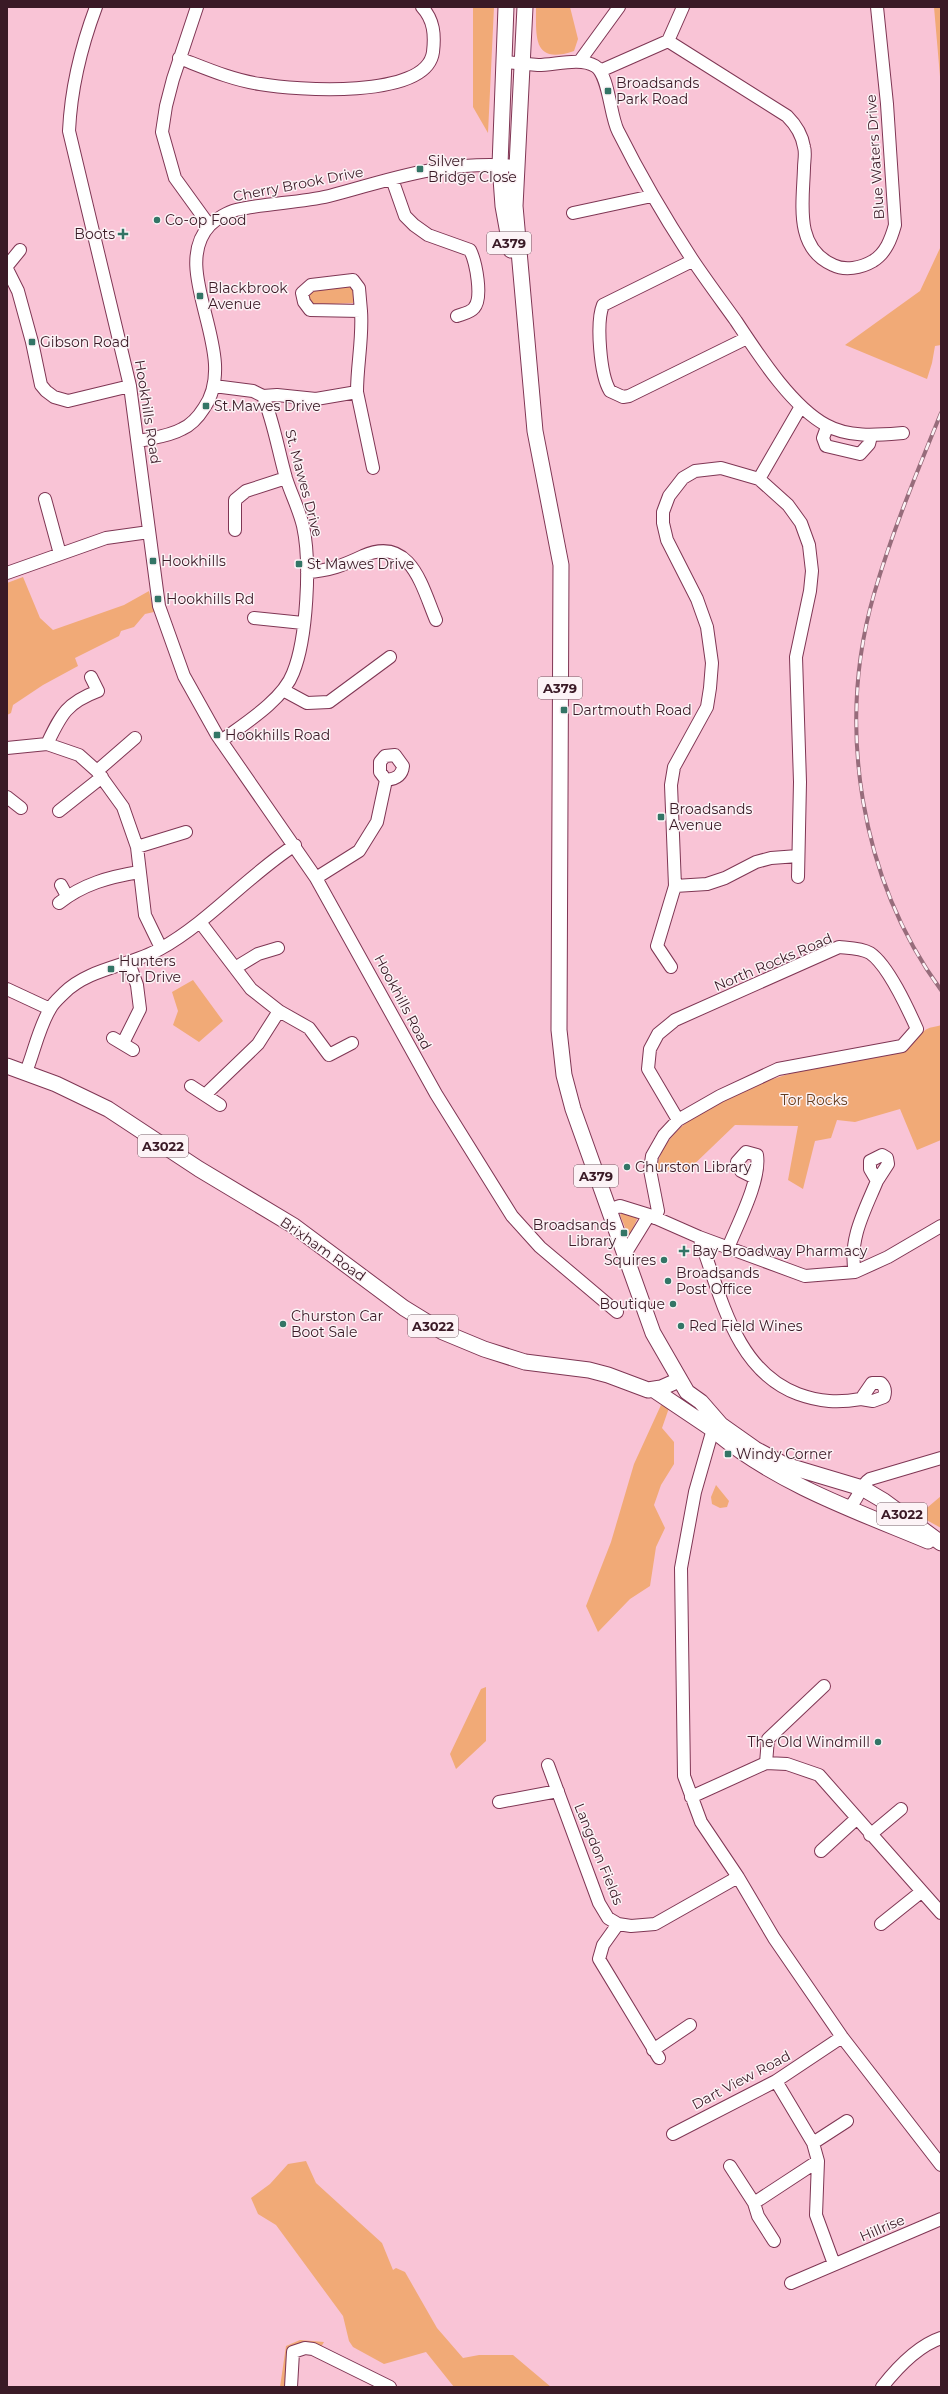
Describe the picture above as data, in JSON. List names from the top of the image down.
{
  "streets": {
    "main road": ["A379", "A3022", "Brixham Road"],
    "street": [
      "Blue Waters Drive",
      "Cherry Brook Drive",
      "Hookhills Road",
      "St. Mawes Drive",
      "North Rocks Road",
      "Langdon Fields",
      "Dart View Road",
      "Hillrise"
    ]
  },
  "crossings": [
    ["Cherry Brook Drive", "A379"],
    ["Hookhills Road", "St. Mawes Drive"],
    ["A3022", "Brixham Road"]
  ],
  "parks": ["Tor Rocks"],
  "places": {
    "transit": [
      "Broadsands Park Road",
      "Silver Bridge Close",
      "Blackbrook Avenue",
      "Gibson Road",
      "St.Mawes Drive",
      "Hookhills",
      "St Mawes Drive",
      "Hookhills Rd",
      "Dartmouth Road",
      "Hookhills Road",
      "Broadsands Avenue",
      "Hunters Tor Drive",
      "Broadsands Library",
      "Windy Corner"
    ],
    "other": [
      "Co-op Food",
      "Churston Library",
      "Squires",
      "Broadsands Post Office",
      "Boutique",
      "Churston Car Boot Sale",
      "Red Field Wines",
      "The Old Windmill"
    ],
    "health": ["Boots", "Bay Broadway Pharmacy"]
  }
}
